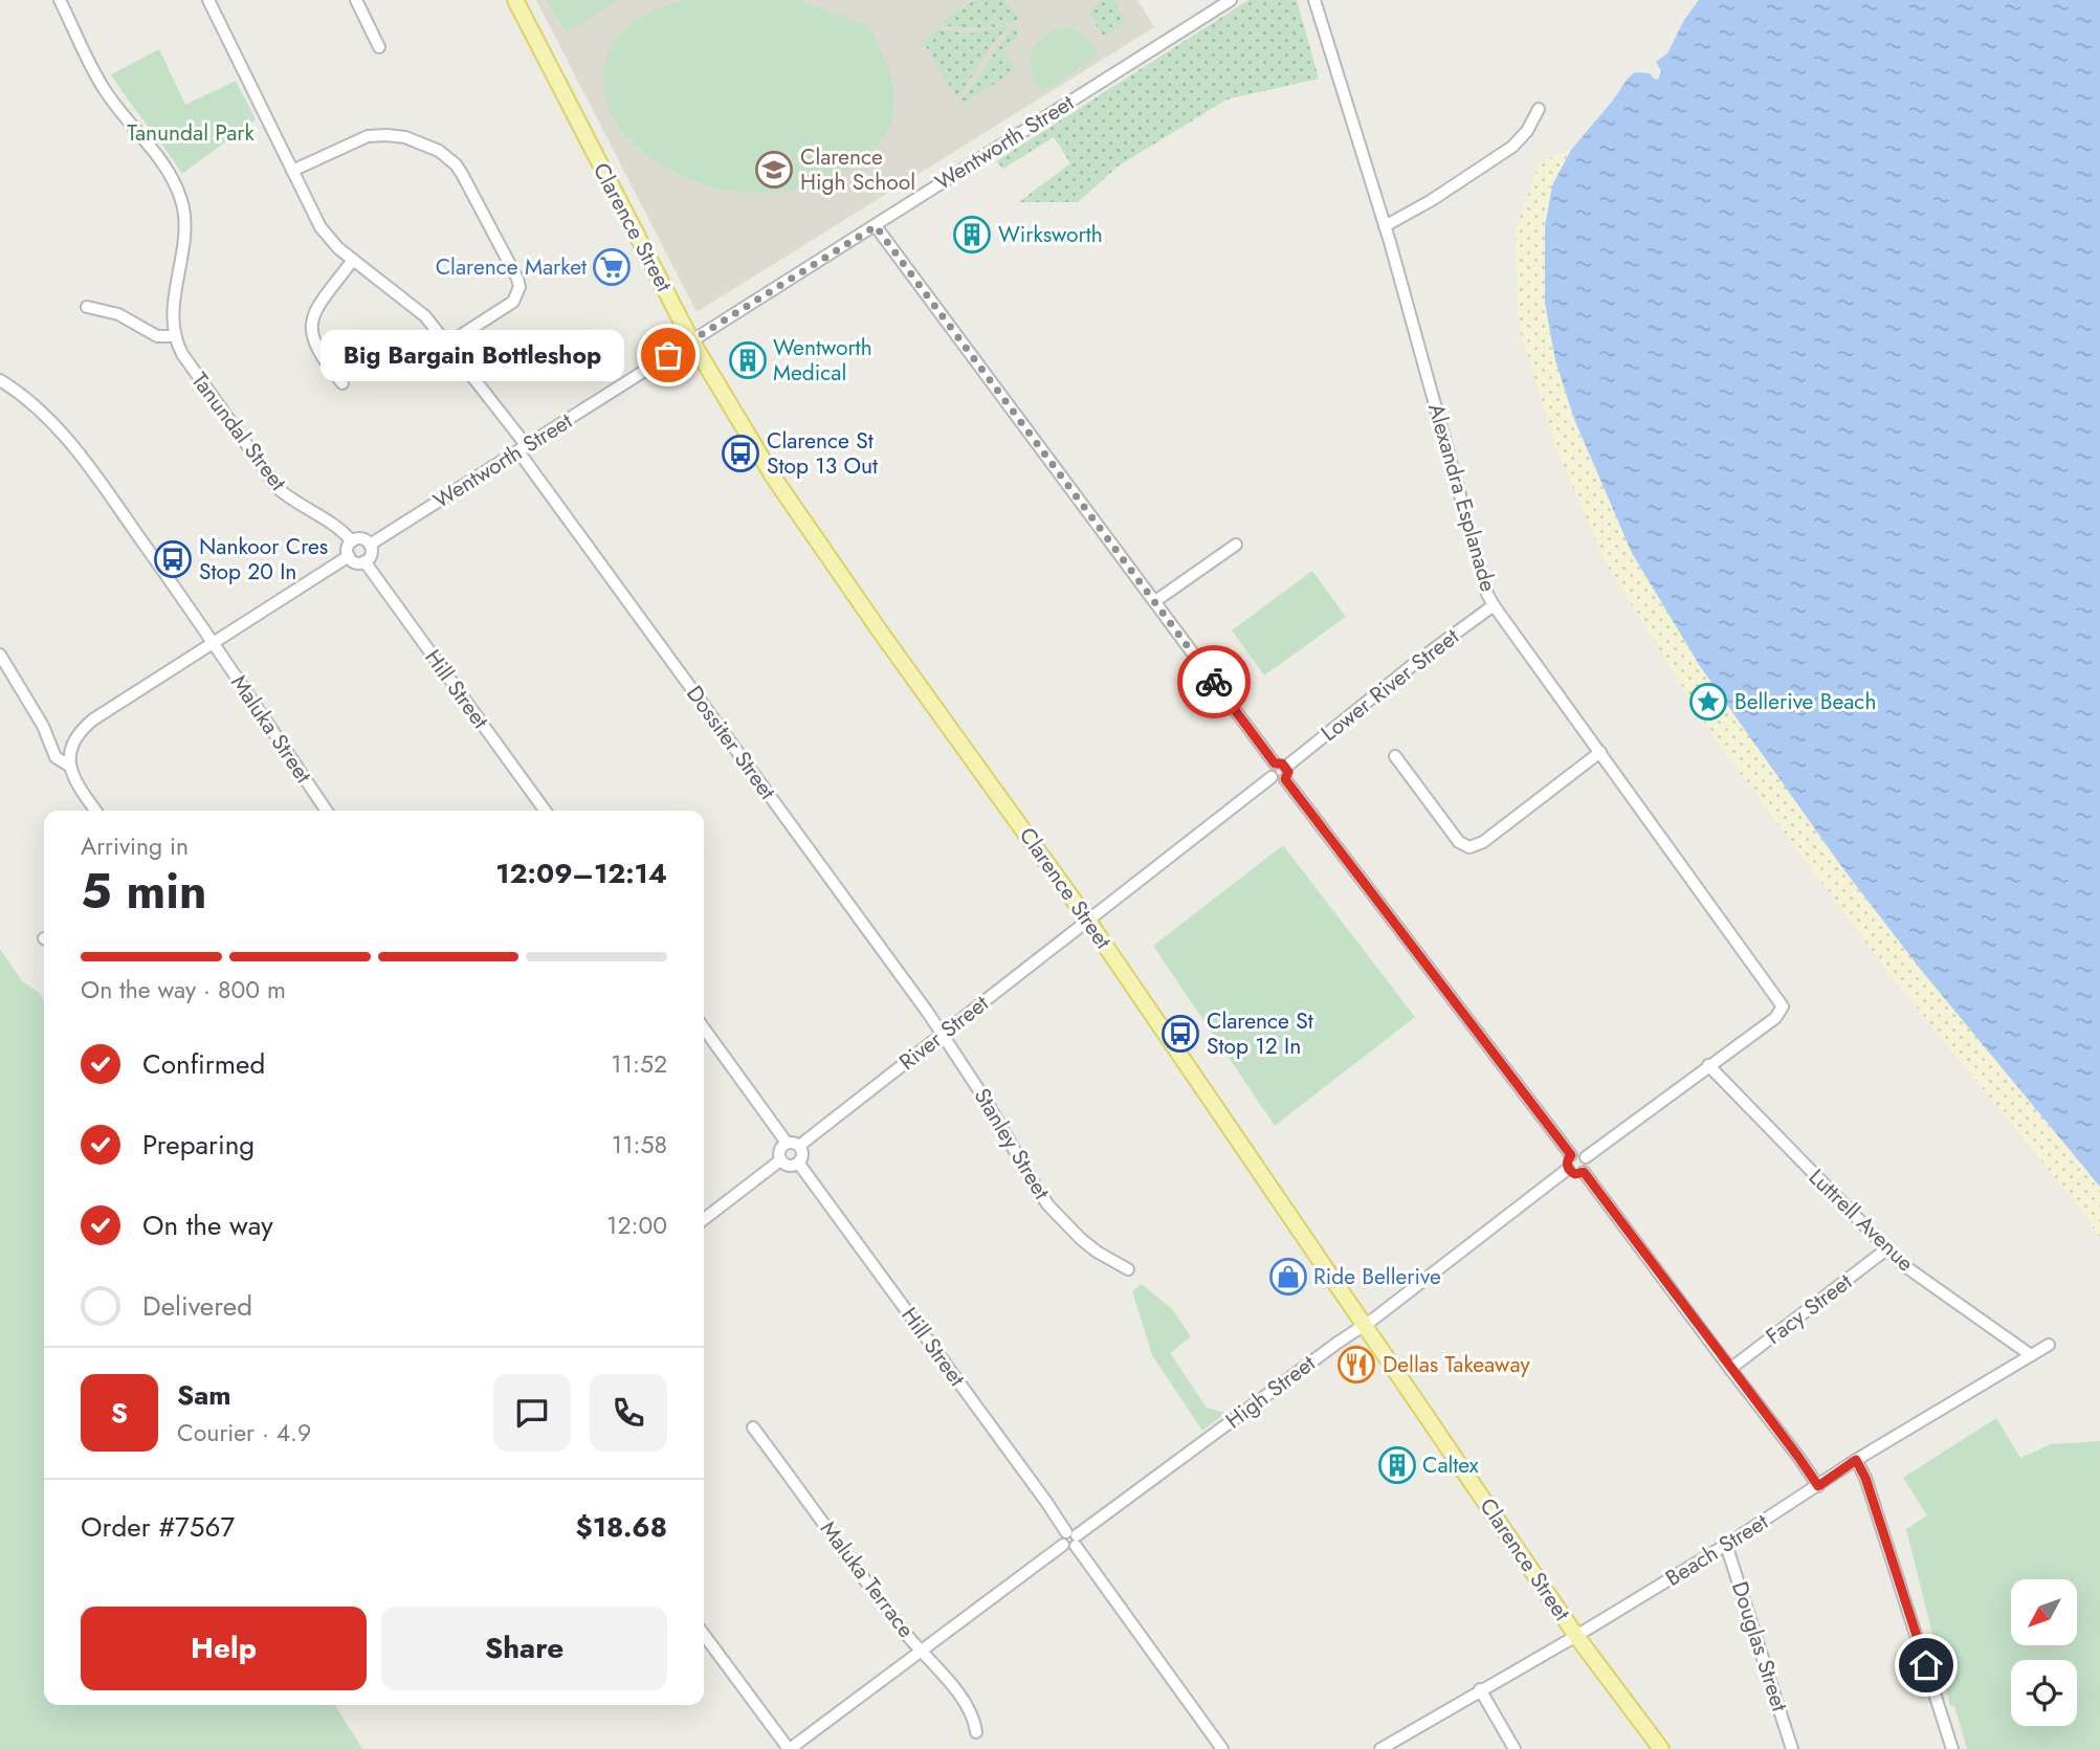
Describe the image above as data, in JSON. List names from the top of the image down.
{
  "streets": {
    "main road": ["Clarence Street"],
    "street": [
      "Wentworth Street",
      "Tanundal Street",
      "Alexandra Esplanade",
      "Lower River Street",
      "Hill Street",
      "Maluka Street",
      "Dossiter Street",
      "River Street",
      "Stanley Street",
      "Luttrell Avenue",
      "Facy Street",
      "High Street",
      "Beach Street",
      "Maluka Terrace",
      "Douglas Street"
    ]
  },
  "crossings": [
    ["Wentworth Street", "Clarence Street"],
    ["Wentworth Street", "Tanundal Street"],
    ["Wentworth Street", "Hill Street"],
    ["Wentworth Street", "Dossiter Street"],
    ["Clarence Street", "River Street"],
    ["Clarence Street", "High Street"],
    ["Clarence Street", "Beach Street"],
    ["Tanundal Street", "Hill Street"],
    ["Alexandra Esplanade", "Lower River Street"],
    ["Alexandra Esplanade", "Luttrell Avenue"],
    ["Hill Street", "River Street"],
    ["Hill Street", "High Street"],
    ["Dossiter Street", "River Street"],
    ["Dossiter Street", "Stanley Street"],
    ["River Street", "Stanley Street"],
    ["Luttrell Avenue", "Facy Street"],
    ["Luttrell Avenue", "Beach Street"],
    ["Beach Street", "Douglas Street"]
  ],
  "parks": ["Tanundal Park"],
  "places": {
    "school or university": ["Clarence High School"],
    "building": ["Wirksworth", "Wentworth Medical", "Caltex"],
    "supermarket": ["Clarence Market"],
    "other": ["Big Bargain Bottleshop"],
    "bus stop": ["Clarence St Stop 13 Out", "Nankoor Cres Stop 20 In", "Clarence St Stop 12 In"],
    "place": ["Bellerive Beach"],
    "shop": ["Ride Bellerive"],
    "restaurant": ["Dellas Takeaway"]
  },
  "north": "bottom left",
  "page": {
    "bubble": "Big Bargain Bottleshop",
    "heading": ["5 min", "Arriving in", "12:09–12:14"],
    "panel": [
      "Sam",
      "Courier · 4.9",
      "Order #7567",
      "$18.68"
    ],
    "bar": "On the way · 800 m",
    "list": [
      ["Confirmed", "11:52"],
      ["Preparing", "11:58"],
      ["On the way", "12:00"],
      "Delivered"
    ],
    "round": "S",
    "buttons": ["Help", "Share"]
  }
}
